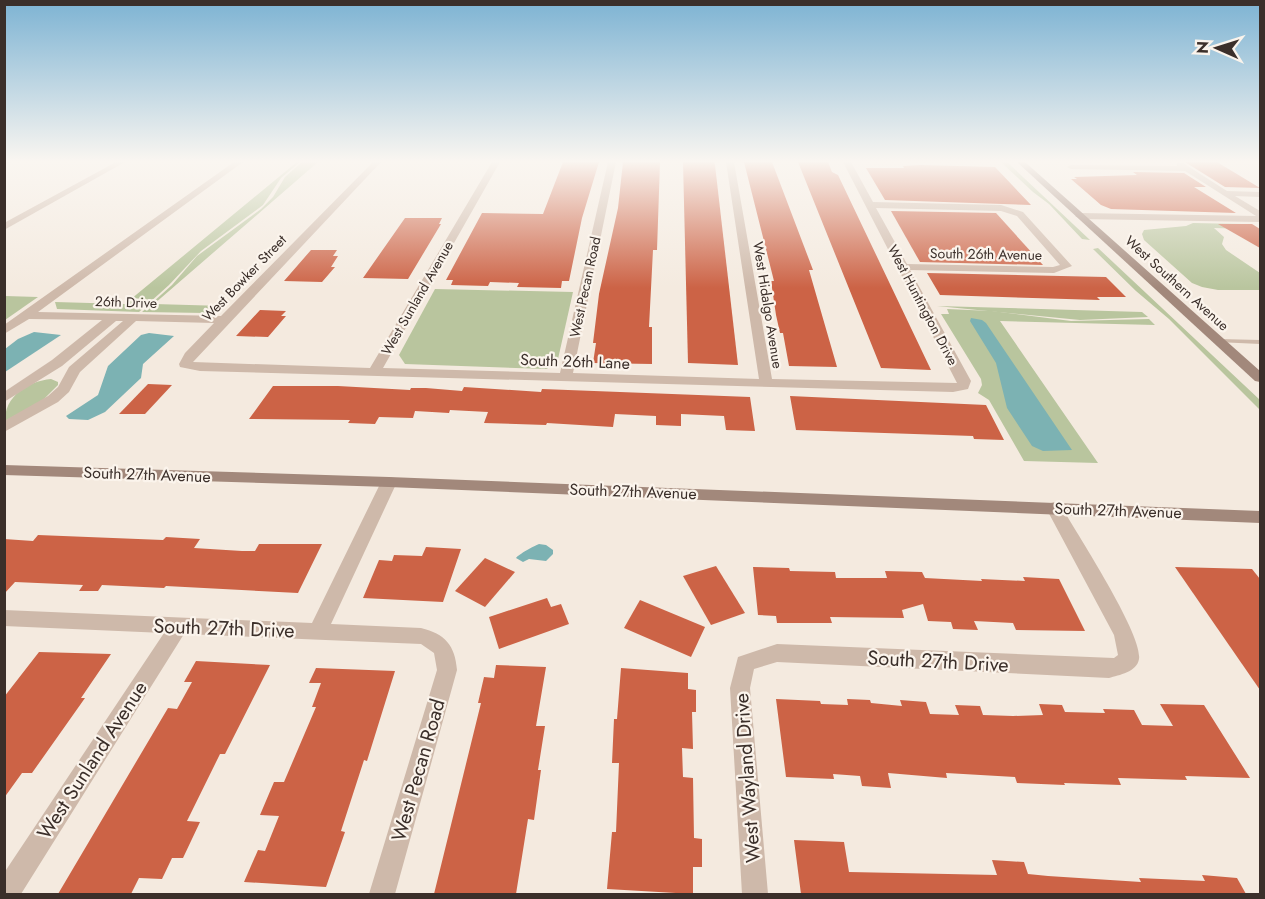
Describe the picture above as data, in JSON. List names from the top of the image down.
{
  "streets": {
    "main road": ["West Southern Avenue", "South 27th Avenue"],
    "street": [
      "South 26th Avenue",
      "West Bowker Street",
      "West Pecan Road",
      "West Sunland Avenue",
      "26th Drive",
      "West Hidalgo Avenue",
      "West Huntington Drive",
      "South 26th Lane",
      "South 27th Drive",
      "West Wayland Drive"
    ]
  },
  "crossings": [
    ["South 26th Avenue", "West Huntington Drive"],
    ["West Bowker Street", "26th Drive"],
    ["West Bowker Street", "South 26th Lane"],
    ["West Pecan Road", "South 26th Lane"],
    ["West Pecan Road", "South 27th Drive"],
    ["West Sunland Avenue", "South 26th Lane"],
    ["West Sunland Avenue", "South 27th Drive"],
    ["West Hidalgo Avenue", "South 26th Lane"],
    ["West Huntington Drive", "South 26th Lane"],
    ["South 27th Avenue", "South 27th Drive"],
    ["South 27th Drive", "West Wayland Drive"]
  ],
  "north": "left"
}
